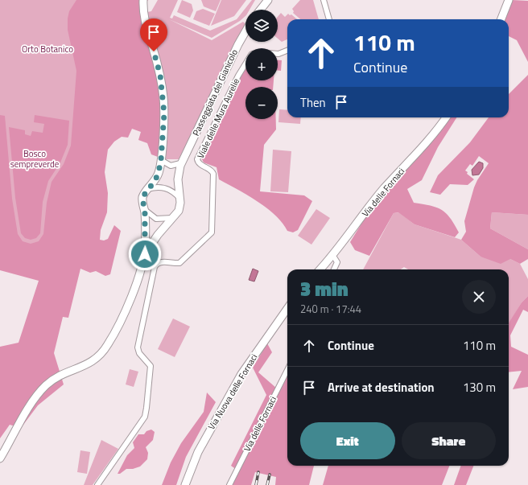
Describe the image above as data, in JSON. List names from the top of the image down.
{
  "streets": {
    "street": [
      "Passeggiata del Gianicolo",
      "Viale delle Mura Aurelie",
      "Via delle Fornaci",
      "Via Nuova delle Fornaci"
    ]
  },
  "parks": ["Orto Botanico", "Bosco sempreverde"],
  "page": {
    "map_buttons": ["+", "−"],
    "turn": ["110 m", "Continue"],
    "then": "Then",
    "heading": ["3 min", "240 m · 17:44"],
    "list": [
      {
        "name": "Continue",
        "value": "110 m"
      },
      {
        "name": "Arrive at destination",
        "value": "130 m"
      }
    ],
    "buttons": ["Exit", "Share"]
  }
}
